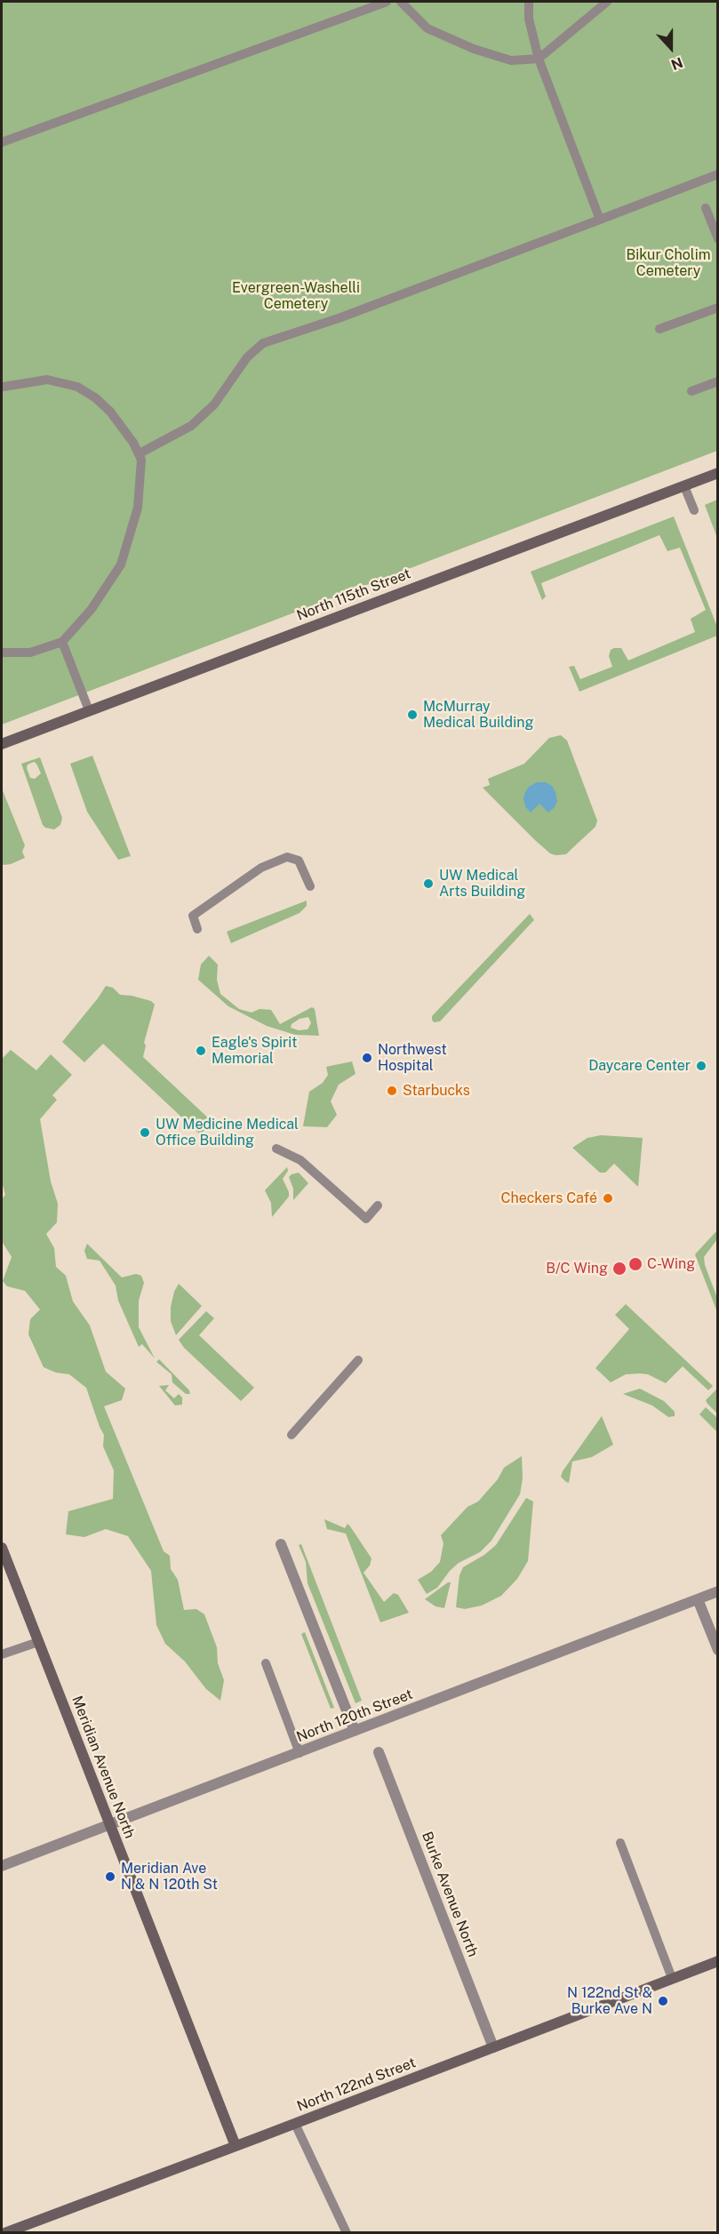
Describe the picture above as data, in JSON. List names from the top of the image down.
{
  "streets": {
    "street": [
      "North 115th Street",
      "North 120th Street",
      "Meridian Avenue North",
      "Burke Avenue North",
      "North 122nd Street"
    ]
  },
  "crossings": [
    ["North 120th Street", "Meridian Avenue North"],
    ["Meridian Avenue North", "North 122nd Street"],
    ["Burke Avenue North", "North 122nd Street"]
  ],
  "parks": ["Bikur Cholim Cemetery", "Evergreen-Washelli Cemetery"],
  "places": [
    "McMurray Medical Building",
    "UW Medical Arts Building",
    "Eagle's Spirit Memorial",
    "Northwest Hospital",
    "Daycare Center",
    "Starbucks",
    "UW Medicine Medical Office Building",
    "Checkers Café",
    "C-Wing",
    "B/C Wing",
    "Meridian Ave N & N 120th St",
    "N 122nd St & Burke Ave N"
  ],
  "north": "bottom"
}
